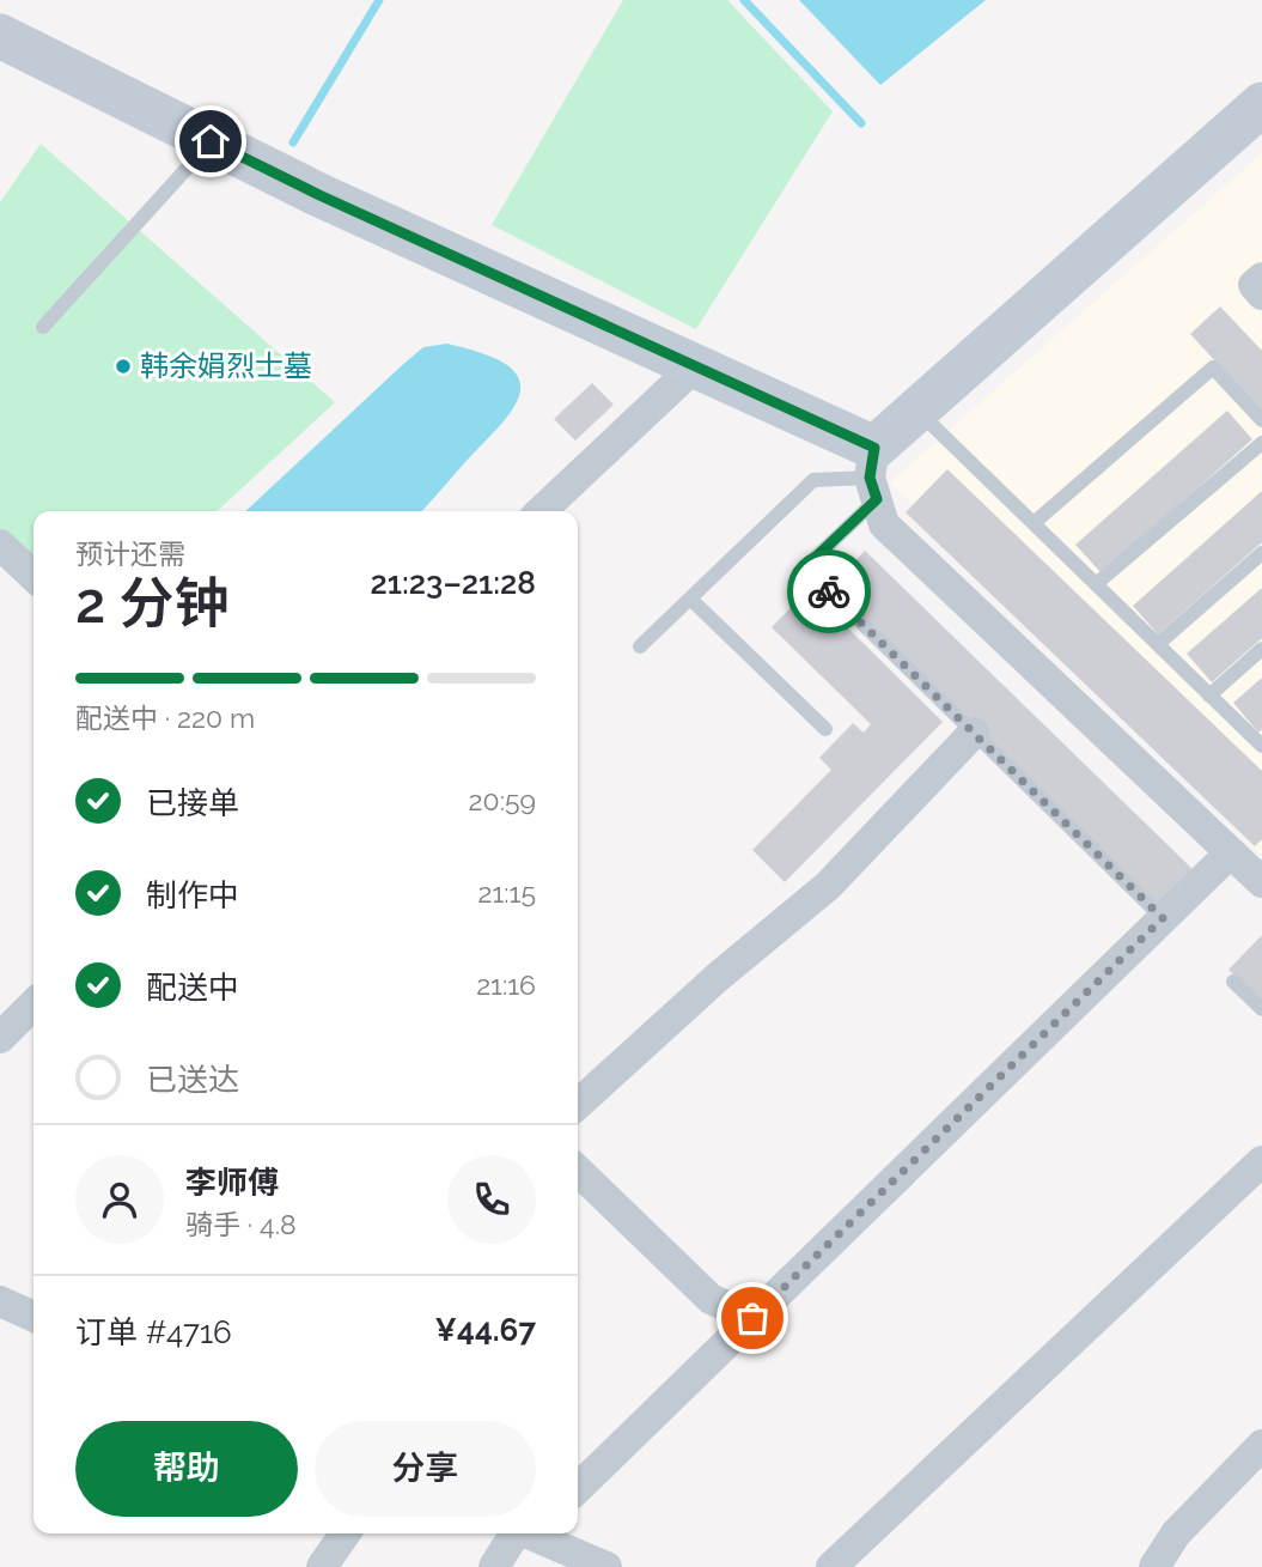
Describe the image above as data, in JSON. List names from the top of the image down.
{
  "places": ["韩余娟烈士墓"],
  "page": {
    "heading": ["2 分钟", "预计还需", "21:23–21:28"],
    "panel": [
      "李师傅",
      "骑手 · 4.8",
      "订单 #4716",
      "¥44.67"
    ],
    "bar": "配送中 · 220 m",
    "list": [
      ["已接单", "20:59"],
      ["制作中", "21:15"],
      ["配送中", "21:16"],
      "已送达"
    ],
    "buttons": ["帮助", "分享"]
  }
}
